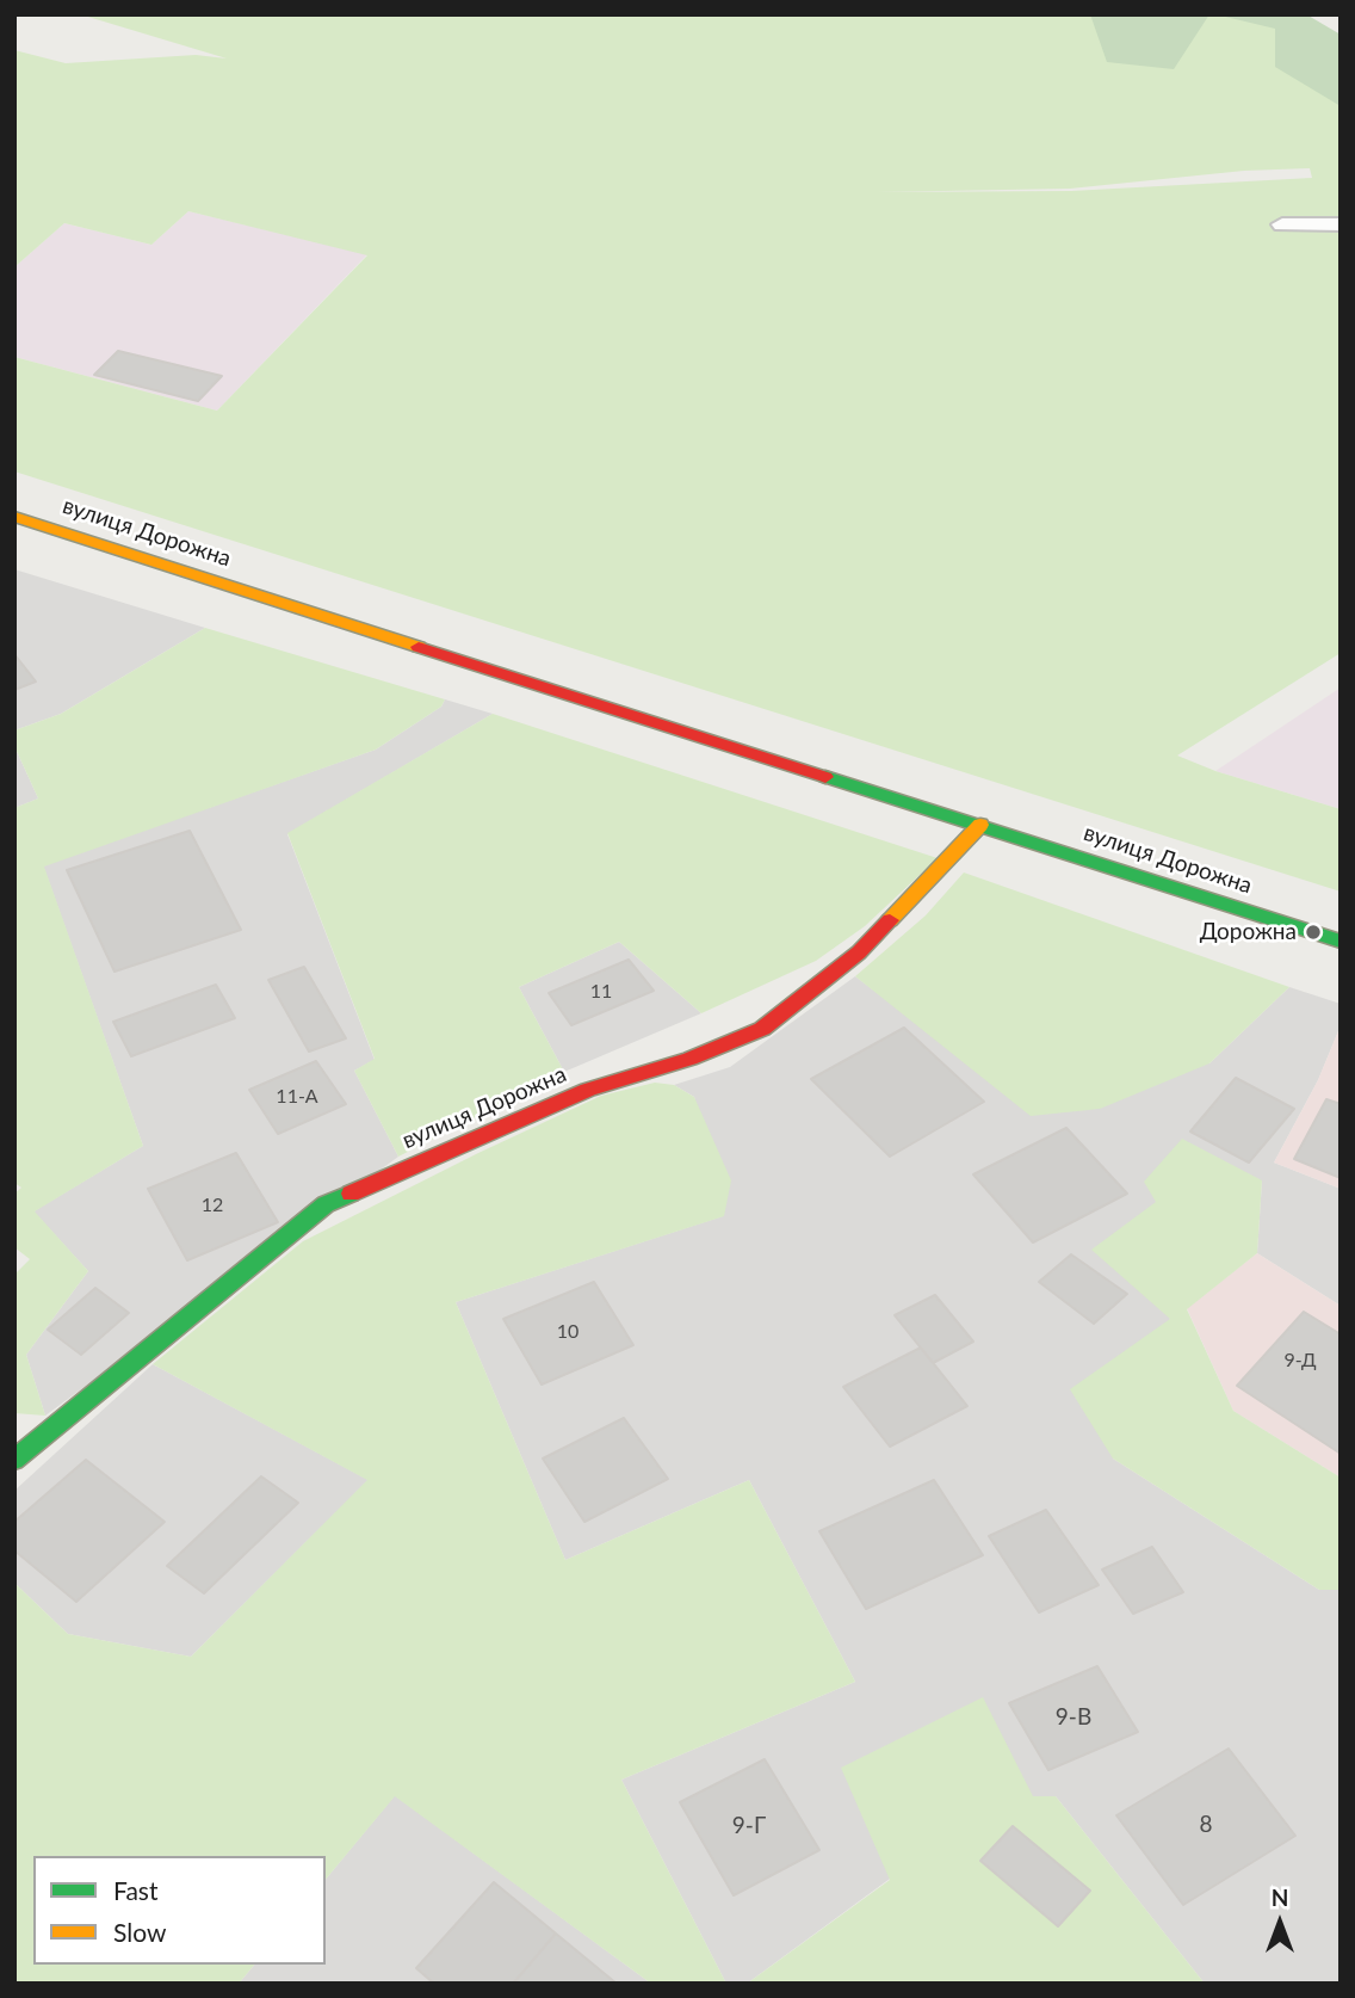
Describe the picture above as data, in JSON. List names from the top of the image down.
{
  "streets": {
    "main road": ["вулиця Дорожна"]
  },
  "places": ["Дорожна"],
  "house_numbers": [
    "11",
    "11-А",
    "12",
    "10",
    "9-Д",
    "9-В",
    "8",
    "9-Г"
  ],
  "legend": ["Fast", "Slow"],
  "north": "top"
}
